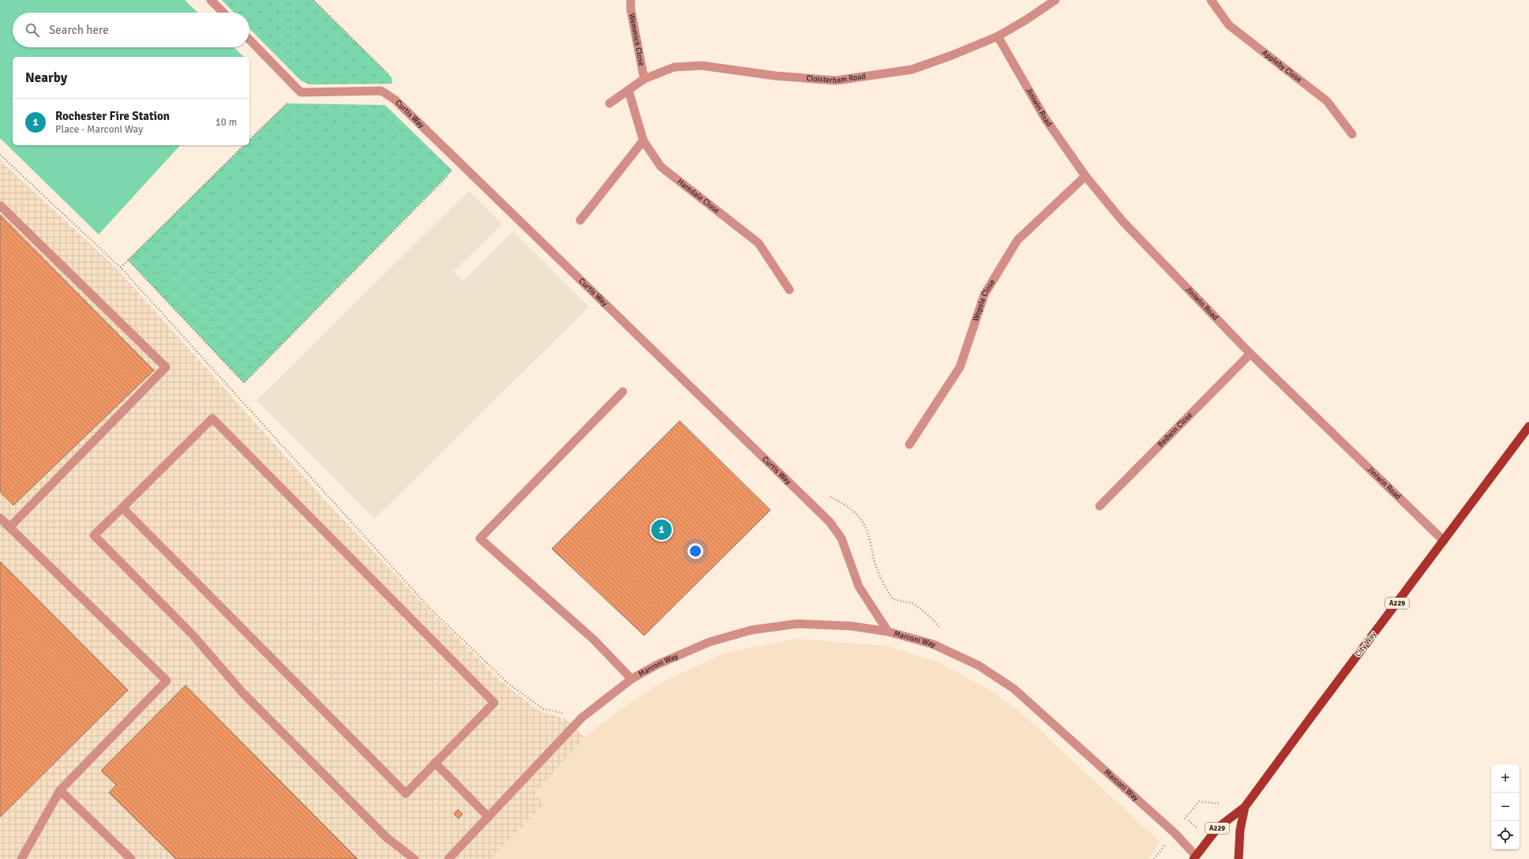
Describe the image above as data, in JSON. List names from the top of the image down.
{
  "streets": {
    "main road": ["A229", "City Way"],
    "street": [
      "Wemmick Close",
      "Appleby Close",
      "Cloisterham Road",
      "Jiniwin Road",
      "Curtis Way",
      "Haredale Close",
      "Wopsle Close",
      "Bedwin Close",
      "Marconi Way"
    ]
  },
  "crossings": [
    ["Wemmick Close", "Cloisterham Road"],
    ["Cloisterham Road", "Jiniwin Road"],
    ["Cloisterham Road", "Haredale Close"],
    ["Jiniwin Road", "Wopsle Close"],
    ["Jiniwin Road", "Bedwin Close"],
    ["Jiniwin Road", "City Way"],
    ["Curtis Way", "Marconi Way"],
    ["Marconi Way", "City Way"]
  ],
  "page": {
    "search": "Search here",
    "heading": "Nearby",
    "list": [
      {
        "mark": "1",
        "name": "Rochester Fire Station",
        "note": "Place · Marconi Way",
        "value": "10 m"
      }
    ],
    "pins": "1",
    "map_buttons": ["+", "−"]
  }
}
